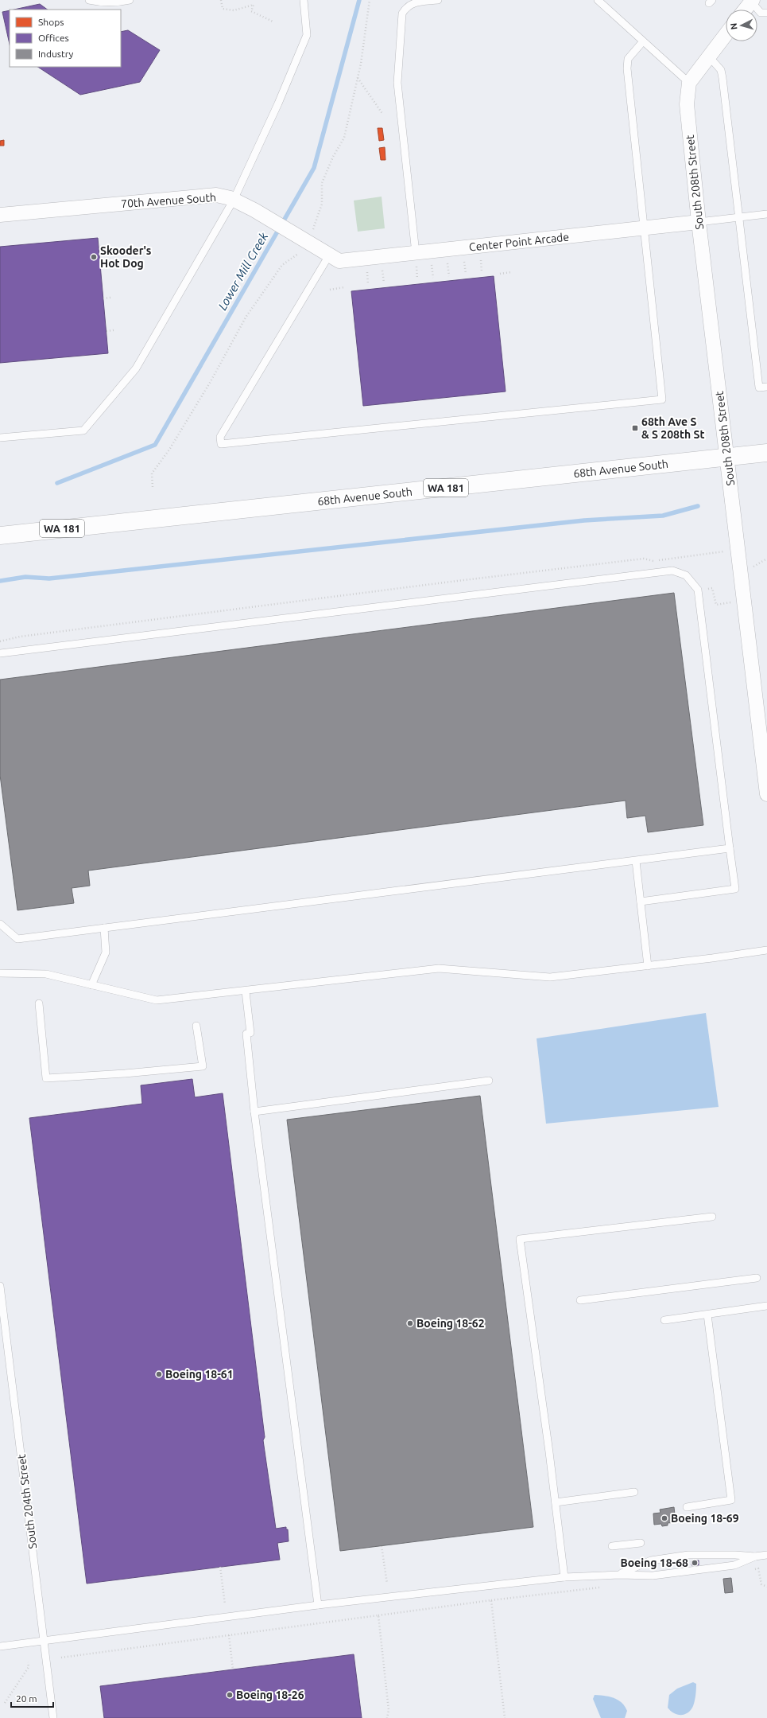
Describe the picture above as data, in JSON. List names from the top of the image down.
{
  "streets": {
    "main road": ["68th Avenue South", "WA 181"],
    "street": ["South 208th Street", "70th Avenue South", "Center Point Arcade"],
    "lane": ["South 204th Street"]
  },
  "crossings": [
    ["South 208th Street", "Center Point Arcade"],
    ["South 208th Street", "68th Avenue South"],
    ["70th Avenue South", "Center Point Arcade"]
  ],
  "water": ["Lower Mill Creek"],
  "places": {
    "other": [
      "Skooder's Hot Dog",
      "Boeing 18-62",
      "Boeing 18-61",
      "Boeing 18-69",
      "Boeing 18-68",
      "Boeing 18-26"
    ],
    "transit": ["68th Ave S & S 208th St"]
  },
  "legend": ["Shops", "Offices", "Industry"],
  "scale_bar": "20 m",
  "north": "left"
}
